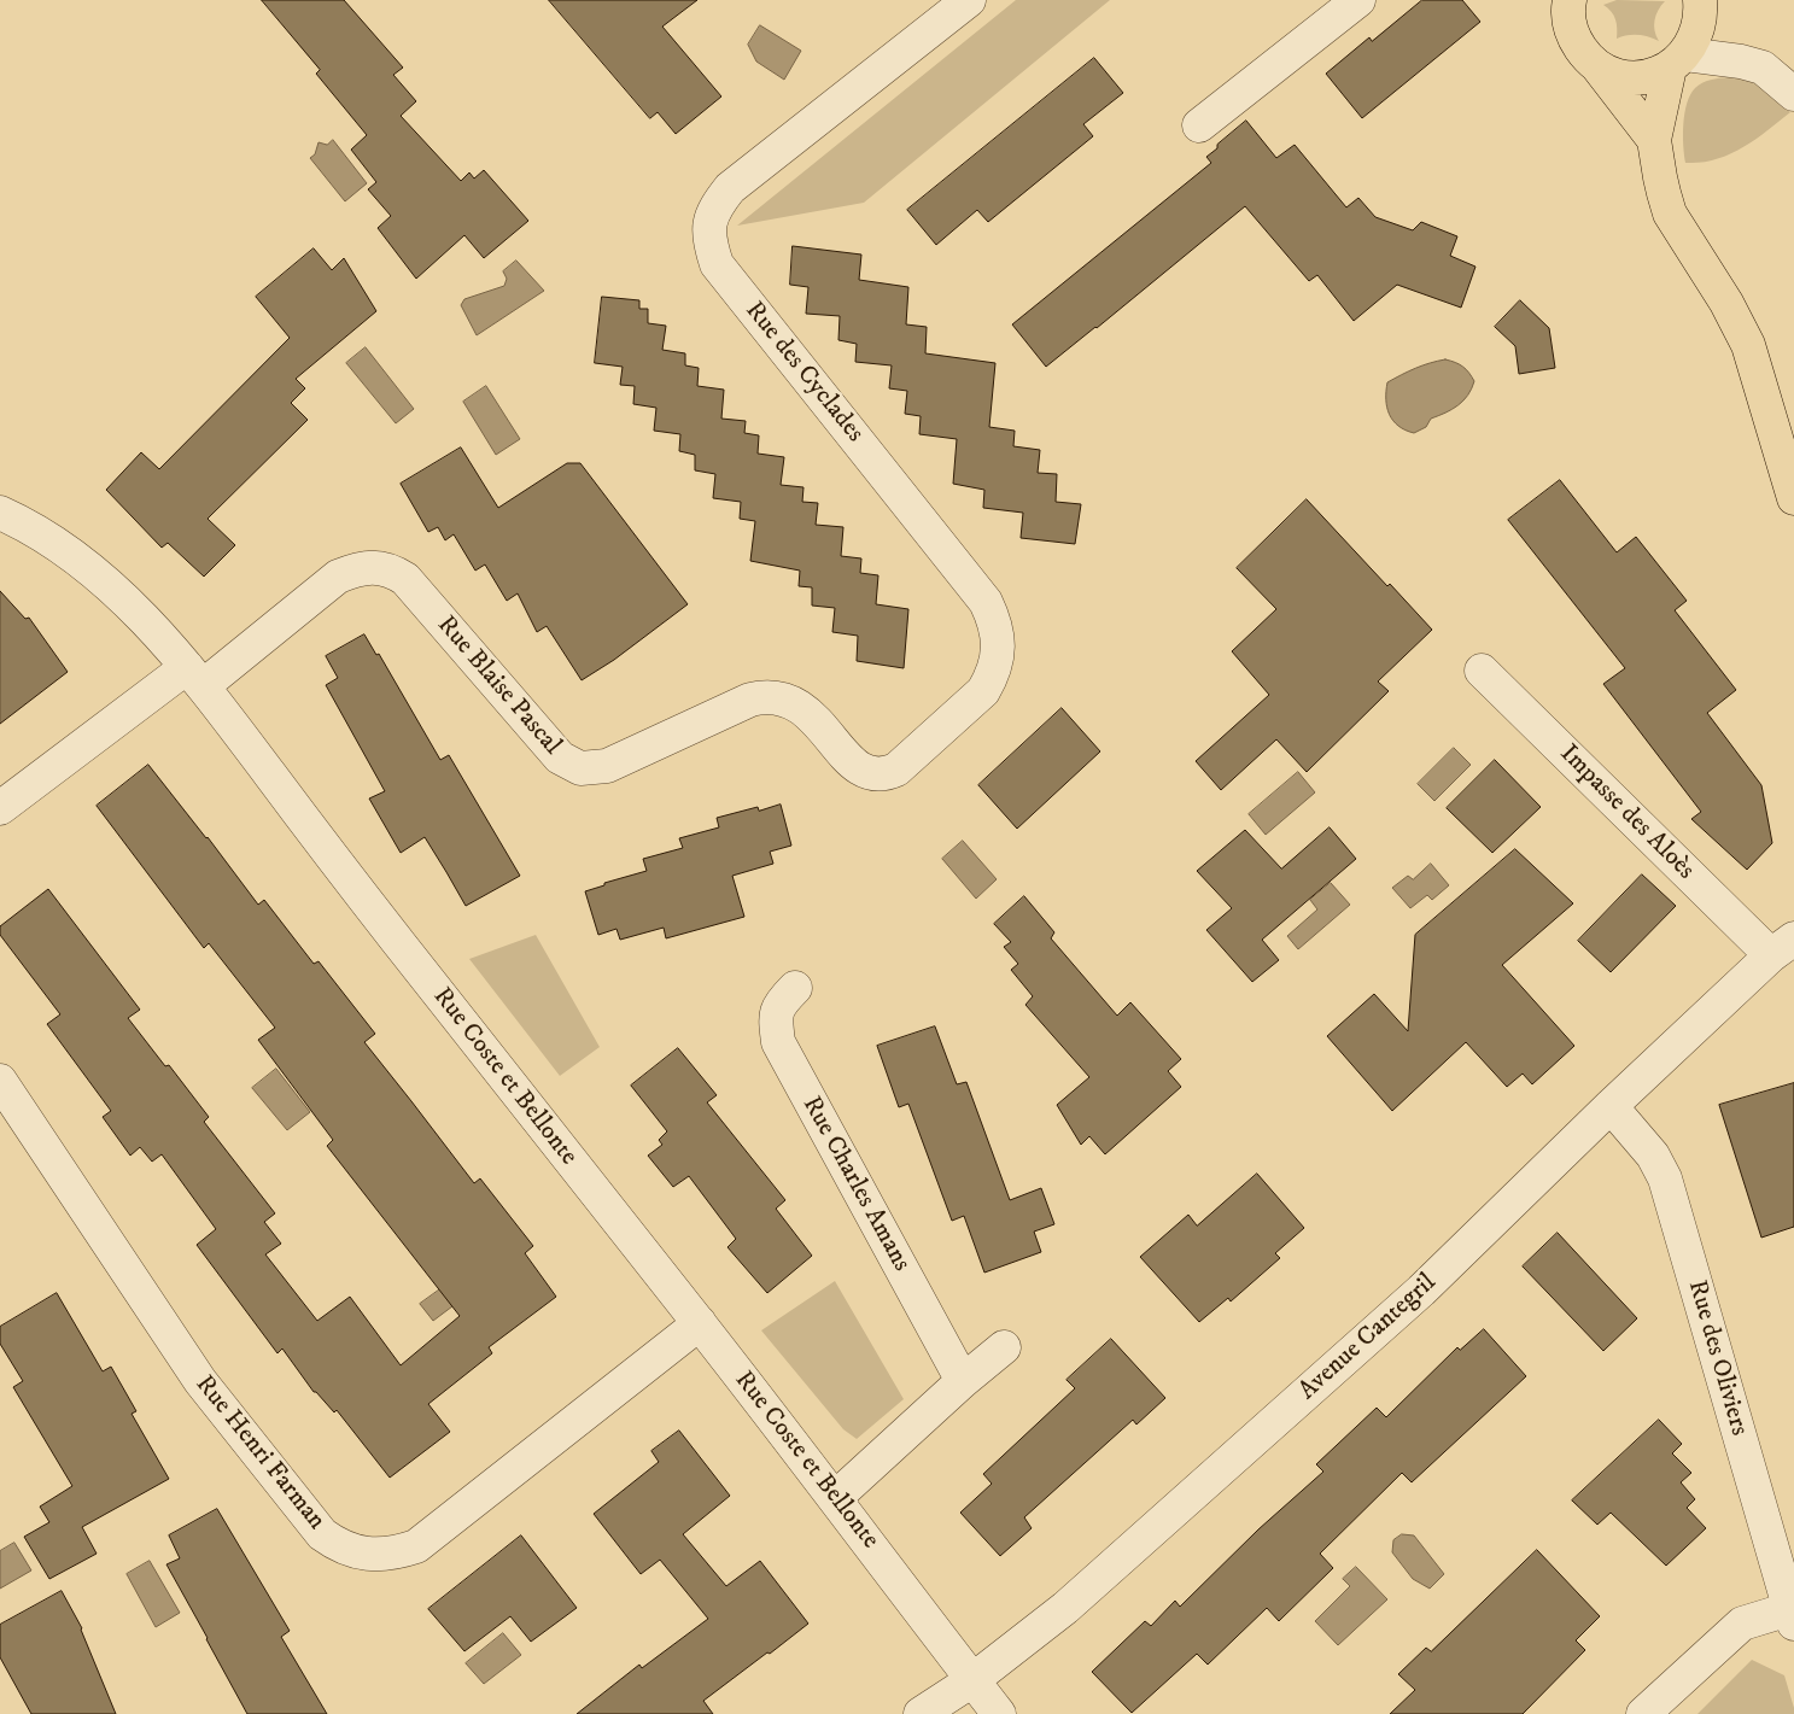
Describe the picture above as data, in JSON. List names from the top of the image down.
{
  "streets": {
    "street": [
      "Rue des Cyclades",
      "Rue Blaise Pascal",
      "Impasse des Aloès",
      "Rue Coste et Bellonte",
      "Rue Charles Amans",
      "Avenue Cantegril",
      "Rue des Oliviers",
      "Rue Henri Farman"
    ]
  },
  "crossings": [
    ["Rue des Cyclades", "Rue Blaise Pascal"],
    ["Rue Blaise Pascal", "Rue Coste et Bellonte"],
    ["Impasse des Aloès", "Avenue Cantegril"],
    ["Rue Coste et Bellonte", "Avenue Cantegril"],
    ["Rue Coste et Bellonte", "Rue Henri Farman"],
    ["Avenue Cantegril", "Rue des Oliviers"]
  ]
}
